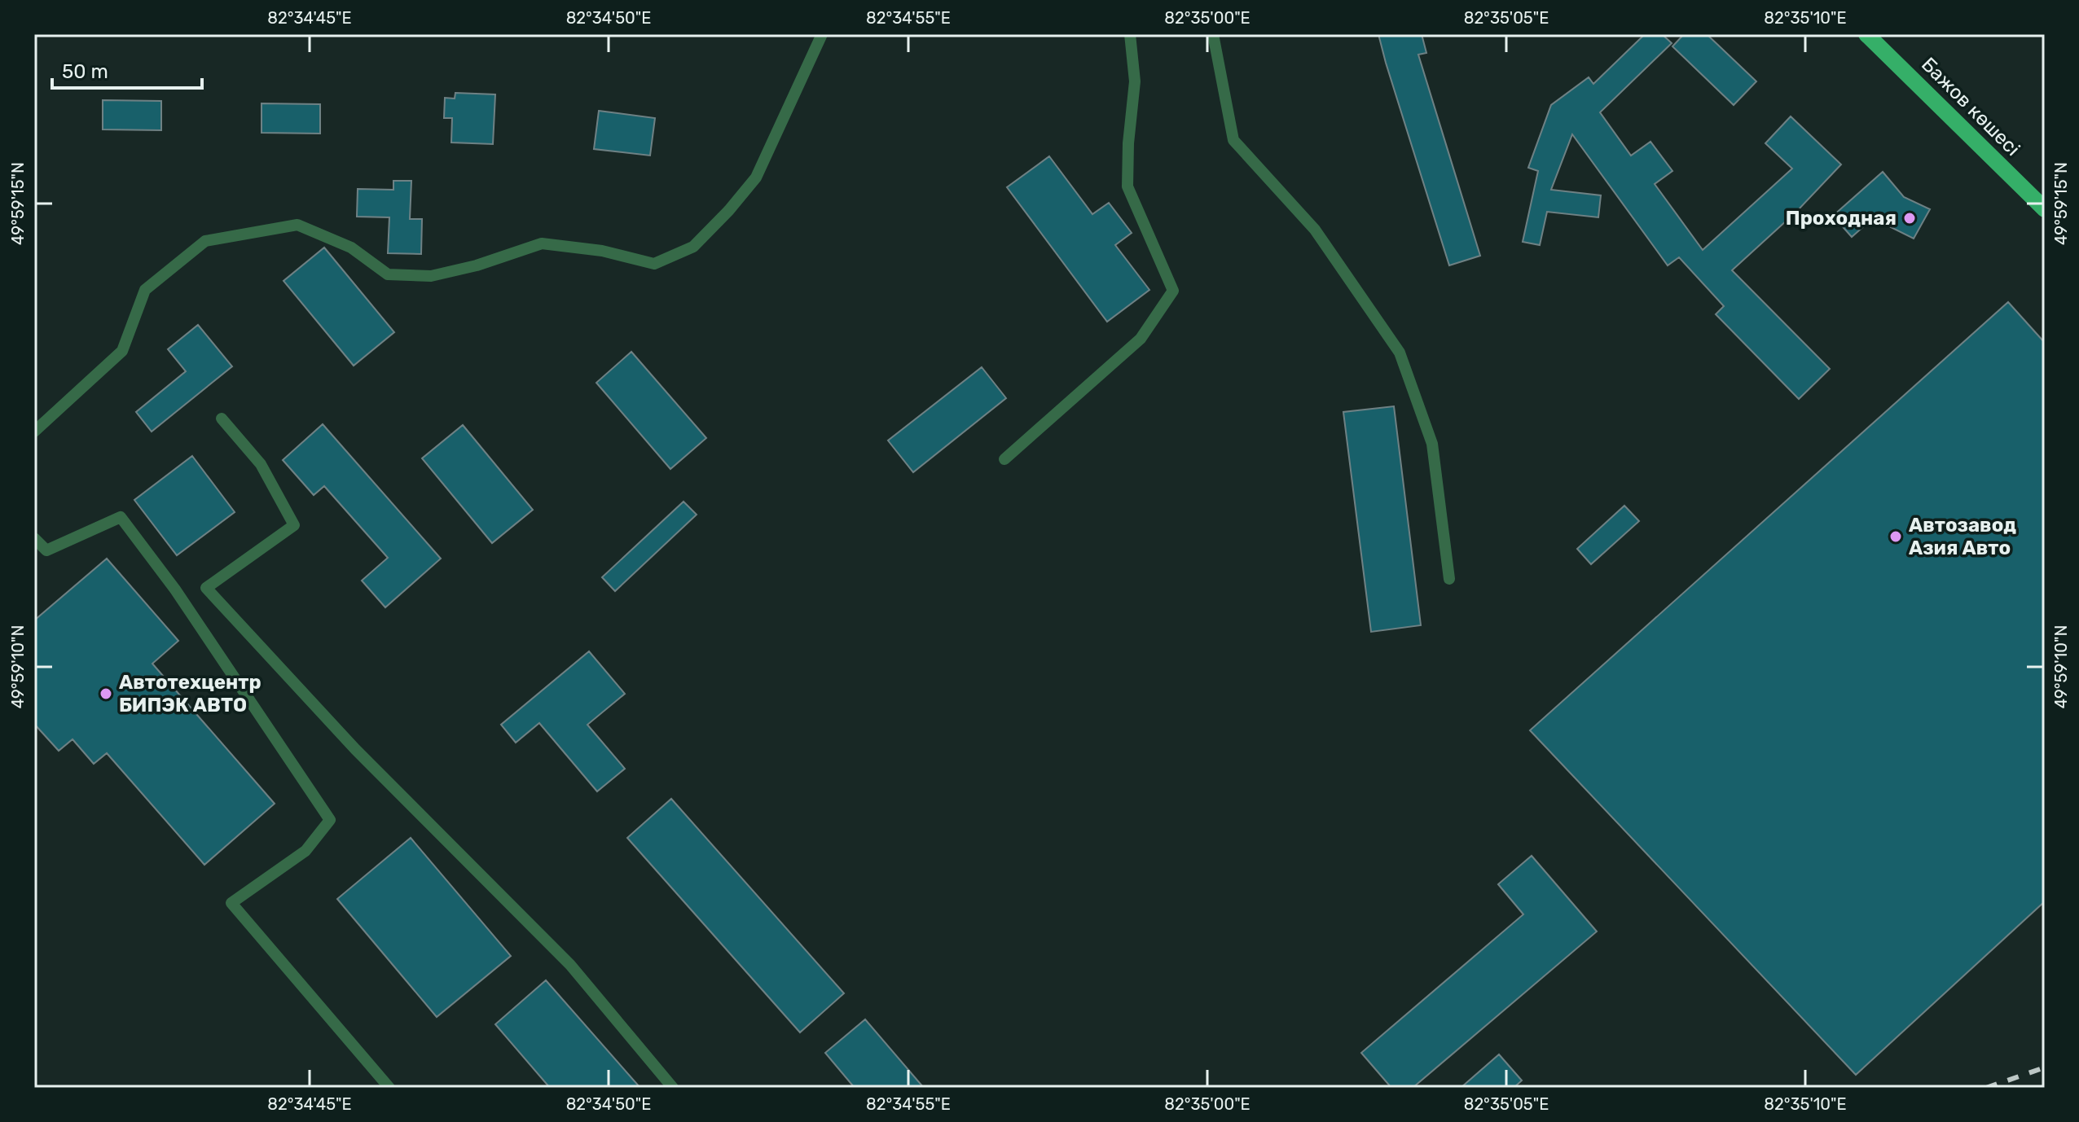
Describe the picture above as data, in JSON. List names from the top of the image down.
{
  "streets": {
    "main road": ["Бажов көшесі"]
  },
  "places": ["Проходная", "Автозавод Азия Авто", "Автотехцентр БИПЭК АВТО"],
  "scale_bar": "50 m",
  "coordinates": [
    "82°34'45\"E",
    "82°34'50\"E",
    "82°34'55\"E",
    "82°35'00\"E",
    "82°35'05\"E",
    "82°35'10\"E",
    "49°59'15\"N",
    "49°59'10\"N"
  ]
}
